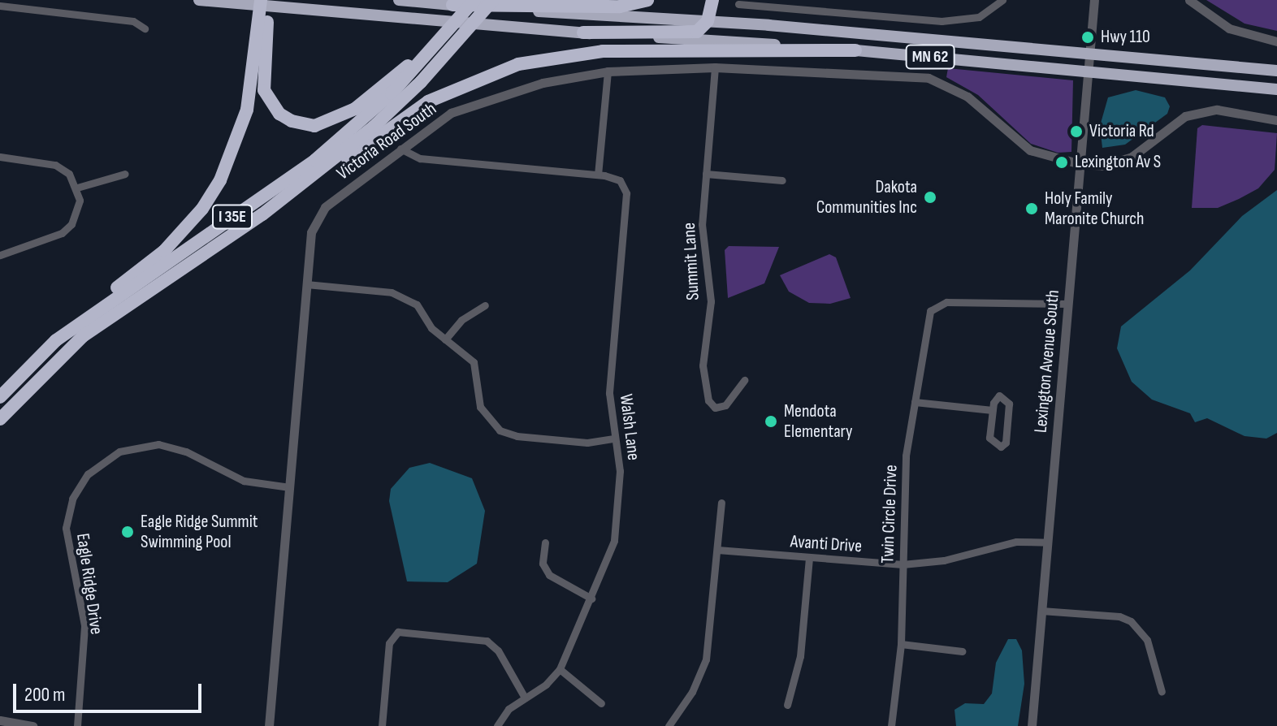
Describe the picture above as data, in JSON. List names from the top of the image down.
{
  "streets": {
    "highway": ["MN 62", "I 35E"],
    "street": [
      "Victoria Road South",
      "Summit Lane",
      "Lexington Avenue South",
      "Walsh Lane",
      "Twin Circle Drive",
      "Avanti Drive",
      "Eagle Ridge Drive"
    ]
  },
  "crossings": [
    ["MN 62", "I 35E"],
    ["MN 62", "Lexington Avenue South"],
    ["Victoria Road South", "Summit Lane"],
    ["Victoria Road South", "Lexington Avenue South"],
    ["Victoria Road South", "Eagle Ridge Drive"],
    ["Lexington Avenue South", "Twin Circle Drive"],
    ["Lexington Avenue South", "Avanti Drive"],
    ["Twin Circle Drive", "Avanti Drive"]
  ],
  "places": [
    "Hwy 110",
    "Victoria Rd",
    "Lexington Av S",
    "Dakota Communities Inc",
    "Holy Family Maronite Church",
    "Mendota Elementary",
    "Eagle Ridge Summit Swimming Pool"
  ],
  "scale_bar": "200 m"
}
